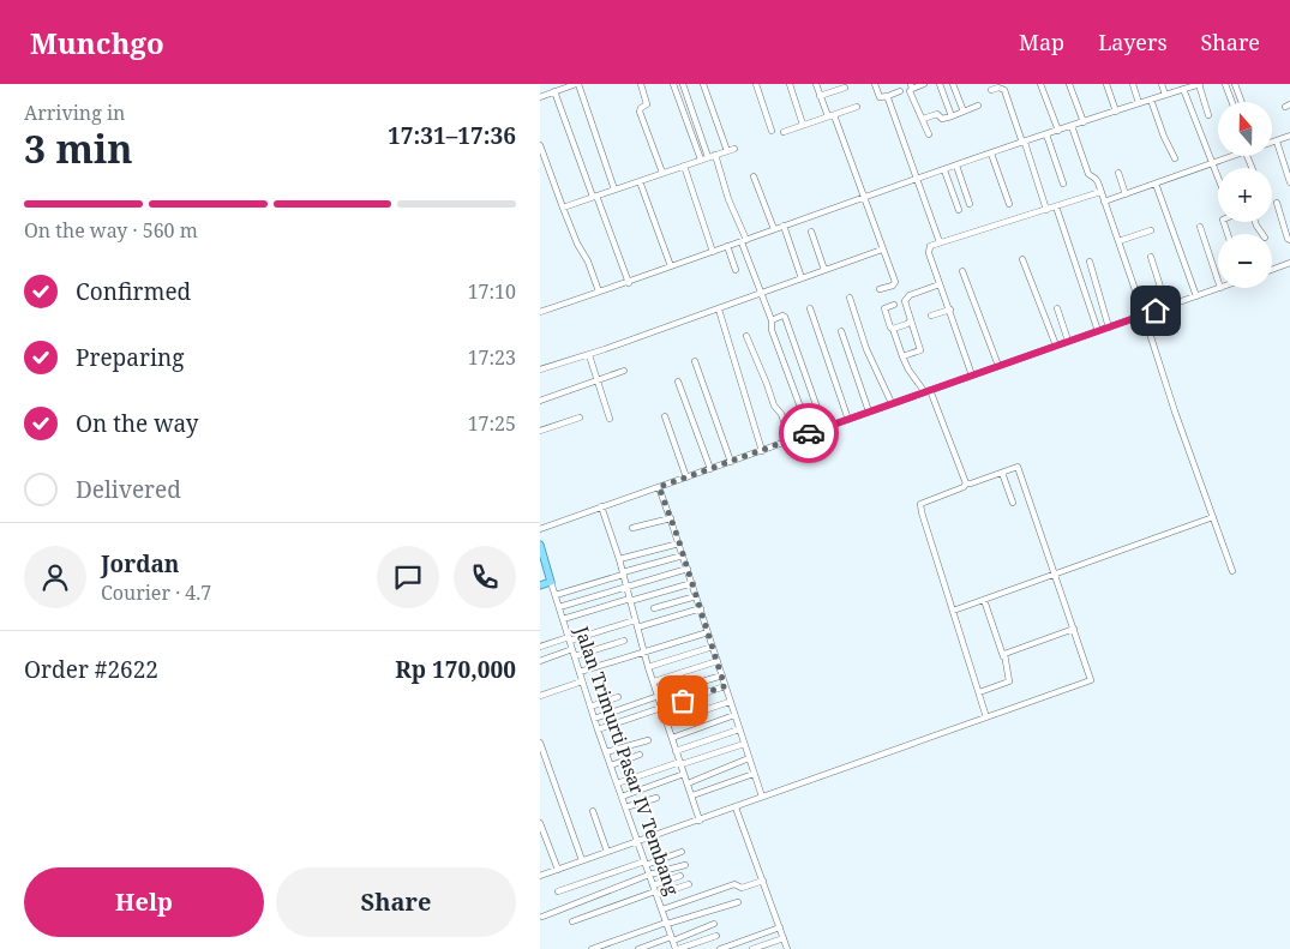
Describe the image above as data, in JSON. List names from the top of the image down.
{
  "streets": {
    "street": ["Jalan Trimurti Pasar IV Tembang"]
  },
  "north": "top",
  "page": {
    "header": "Munchgo",
    "nav": ["Map", "Layers", "Share"],
    "heading": ["3 min", "Arriving in", "17:31–17:36"],
    "panel": [
      "Jordan",
      "Courier · 4.7",
      "Order #2622",
      "Rp 170,000"
    ],
    "map_buttons": ["+", "−"],
    "bar": "On the way · 560 m",
    "list": [
      ["Confirmed", "17:10"],
      ["Preparing", "17:23"],
      ["On the way", "17:25"],
      "Delivered"
    ],
    "buttons": ["Help", "Share"]
  }
}
